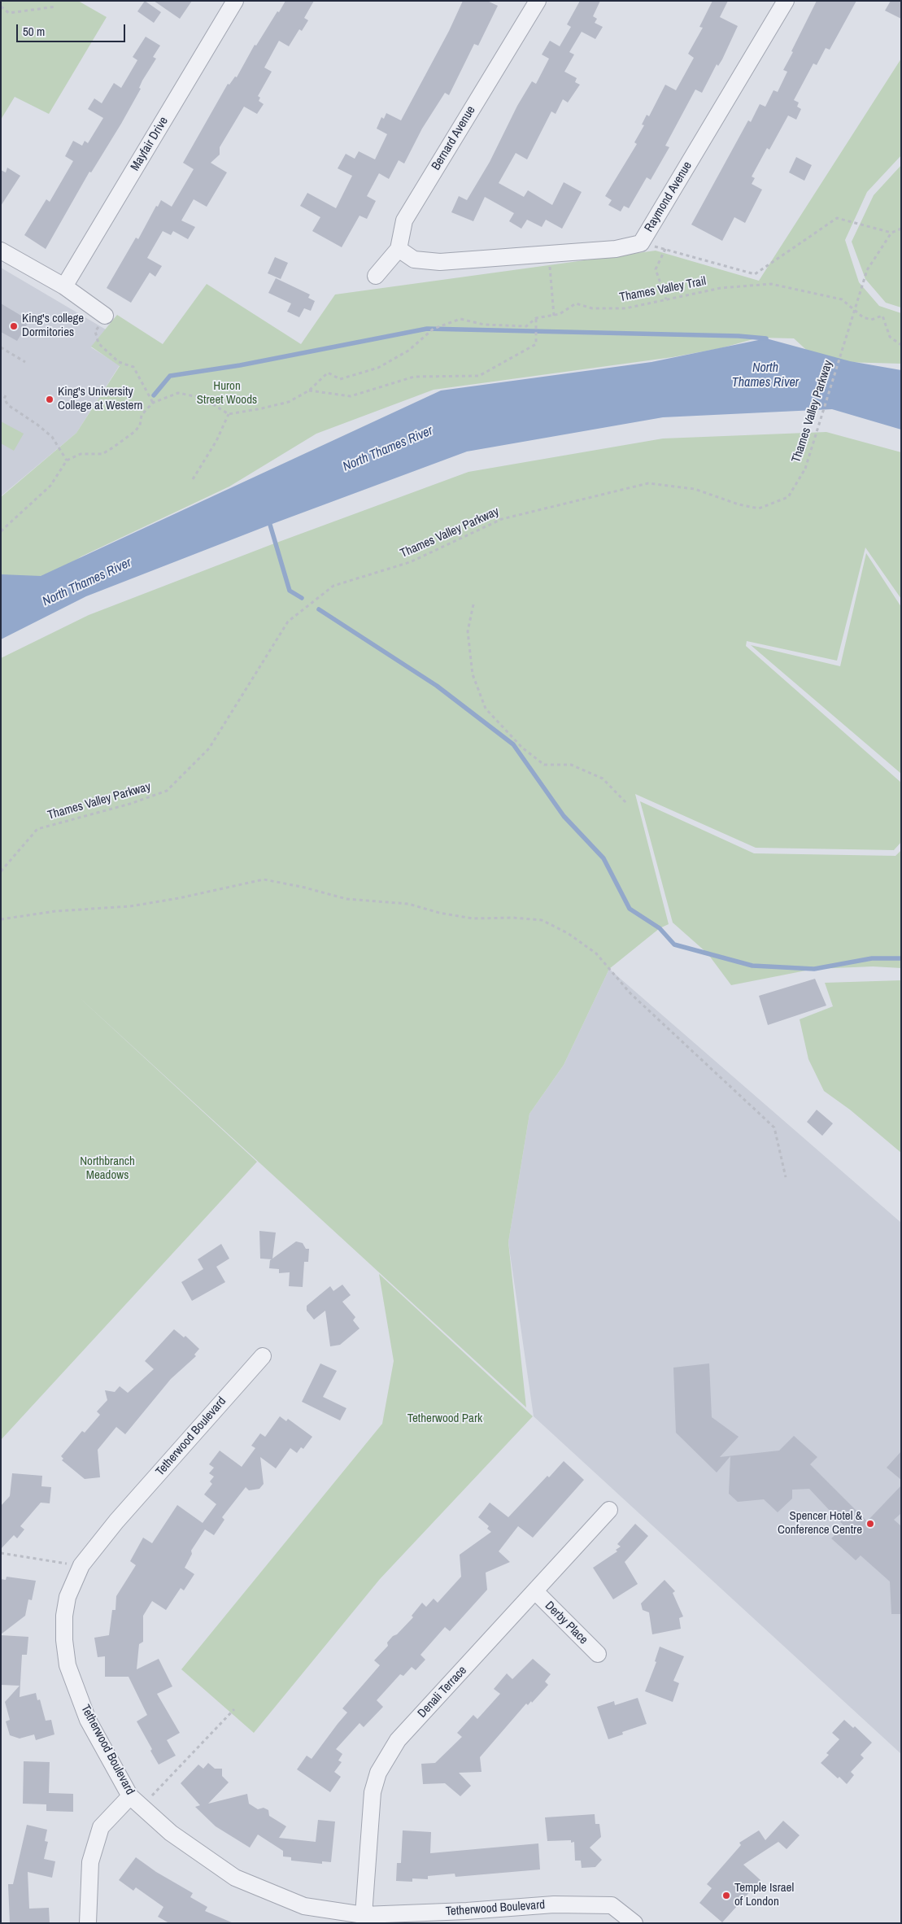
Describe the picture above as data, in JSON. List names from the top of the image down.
{
  "streets": {
    "street": [
      "Bernard Avenue",
      "Mayfair Drive",
      "Raymond Avenue",
      "Tetherwood Boulevard",
      "Derby Place",
      "Denali Terrace"
    ],
    "path": ["Thames Valley Trail", "Thames Valley Parkway"]
  },
  "crossings": [
    ["Bernard Avenue", "Raymond Avenue"],
    ["Tetherwood Boulevard", "Denali Terrace"],
    ["Derby Place", "Denali Terrace"]
  ],
  "water": ["North Thames River"],
  "parks": ["Huron Street Woods", "Northbranch Meadows", "Tetherwood Park"],
  "places": [
    "King's college Dormitories",
    "King's University College at Western",
    "Spencer Hotel & Conference Centre",
    "Temple Israel of London"
  ],
  "scale_bar": "50 m"
}
